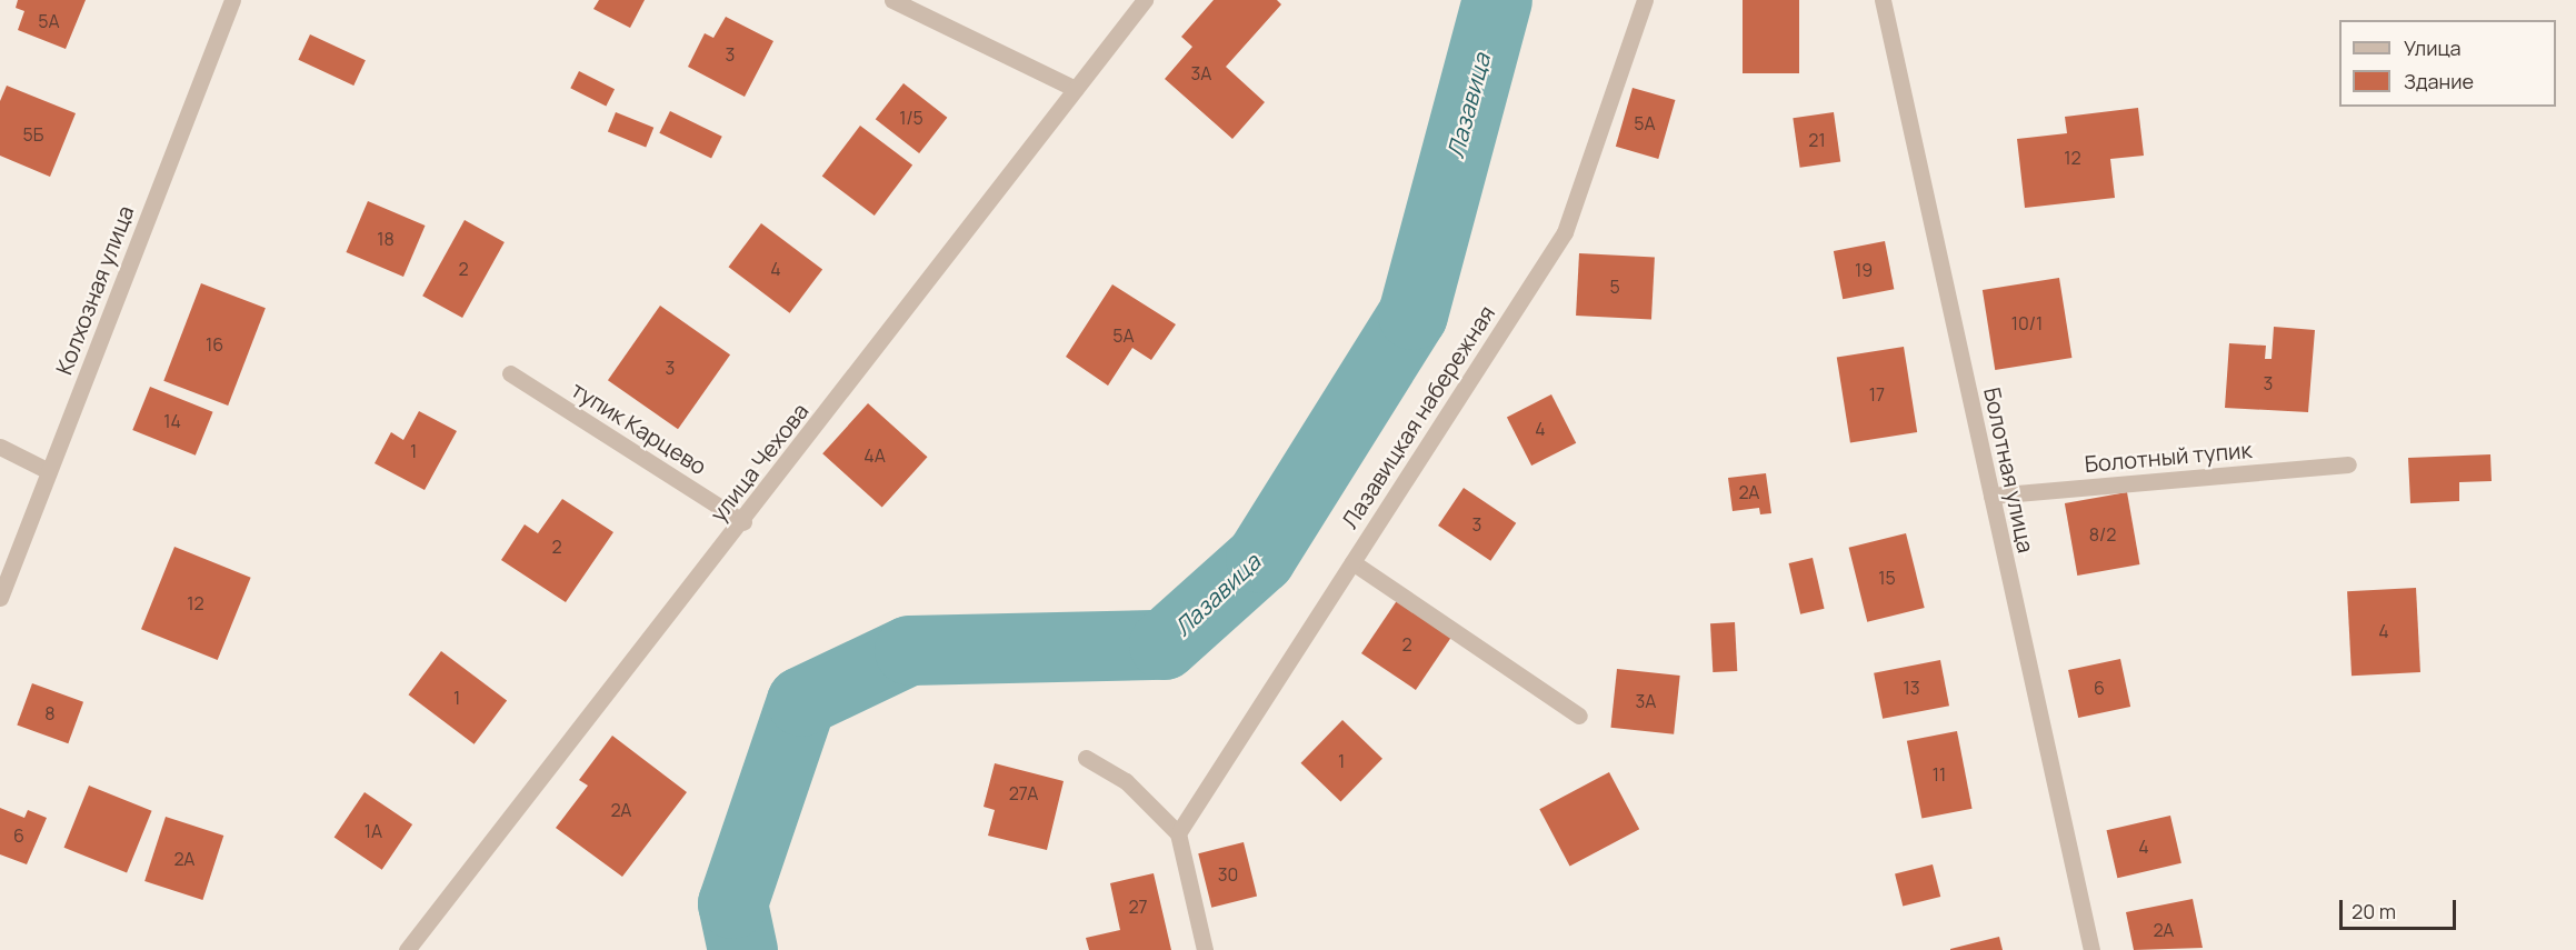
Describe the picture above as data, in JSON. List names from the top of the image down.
{
  "streets": {
    "street": [
      "Колхозная улица",
      "Лазавицкая набережная",
      "тупик Карцево",
      "Болотный тупик",
      "улица Чехова",
      "Болотная улица"
    ]
  },
  "crossings": [
    ["тупик Карцево", "улица Чехова"],
    ["Болотный тупик", "Болотная улица"]
  ],
  "water": ["Лазавица"],
  "house_numbers": [
    "5А",
    "3",
    "3А",
    "1/5",
    "5А",
    "5Б",
    "21",
    "12",
    "18",
    "2",
    "4",
    "19",
    "5",
    "10/1",
    "5А",
    "16",
    "3",
    "3",
    "17",
    "14",
    "4",
    "1",
    "4А",
    "2А",
    "3",
    "8/2",
    "2",
    "15",
    "12",
    "4",
    "2",
    "13",
    "6",
    "1",
    "3А",
    "8",
    "1",
    "11",
    "27А",
    "2А",
    "1А",
    "6",
    "4",
    "2А",
    "30",
    "27",
    "2А"
  ],
  "legend": ["Улица", "Здание"],
  "scale_bar": "20 m"
}
